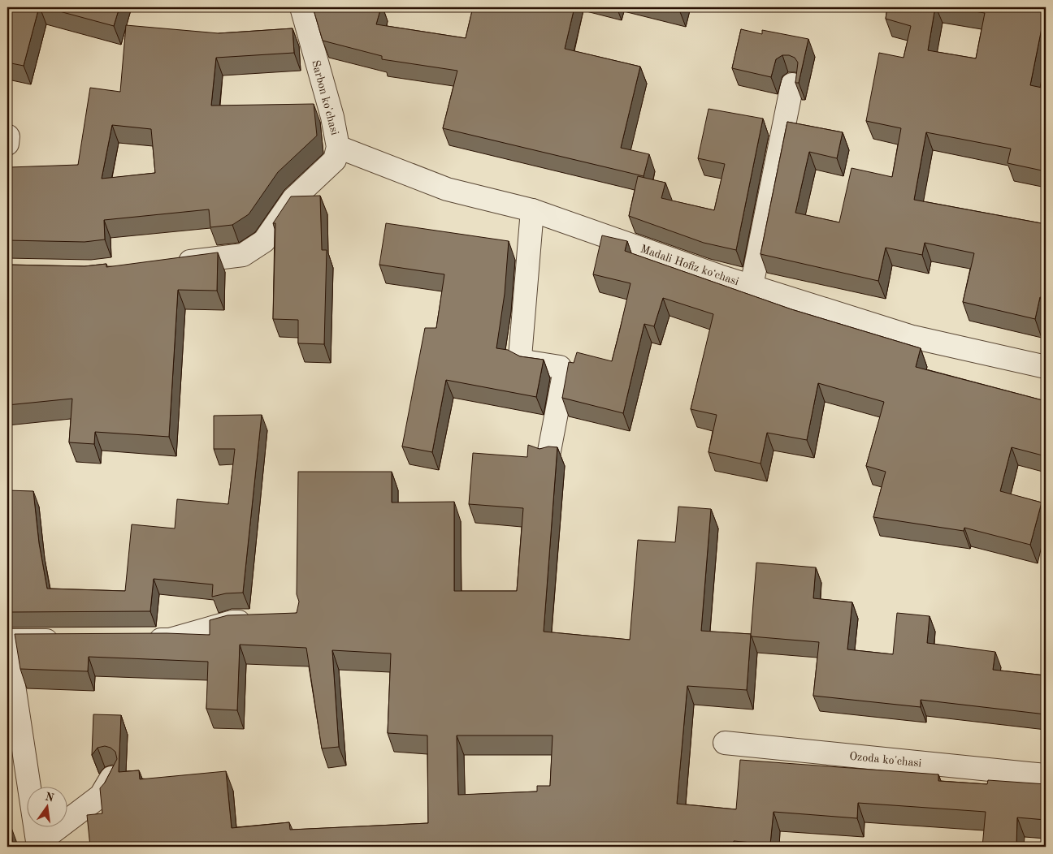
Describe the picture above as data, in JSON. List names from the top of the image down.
{
  "streets": {
    "street": ["Sarbon ko'chasi", "Madali Hofiz koʻchasi", "Ozoda ko'chasi"]
  },
  "crossings": [
    ["Sarbon ko'chasi", "Madali Hofiz koʻchasi"]
  ],
  "north": "top"
}
